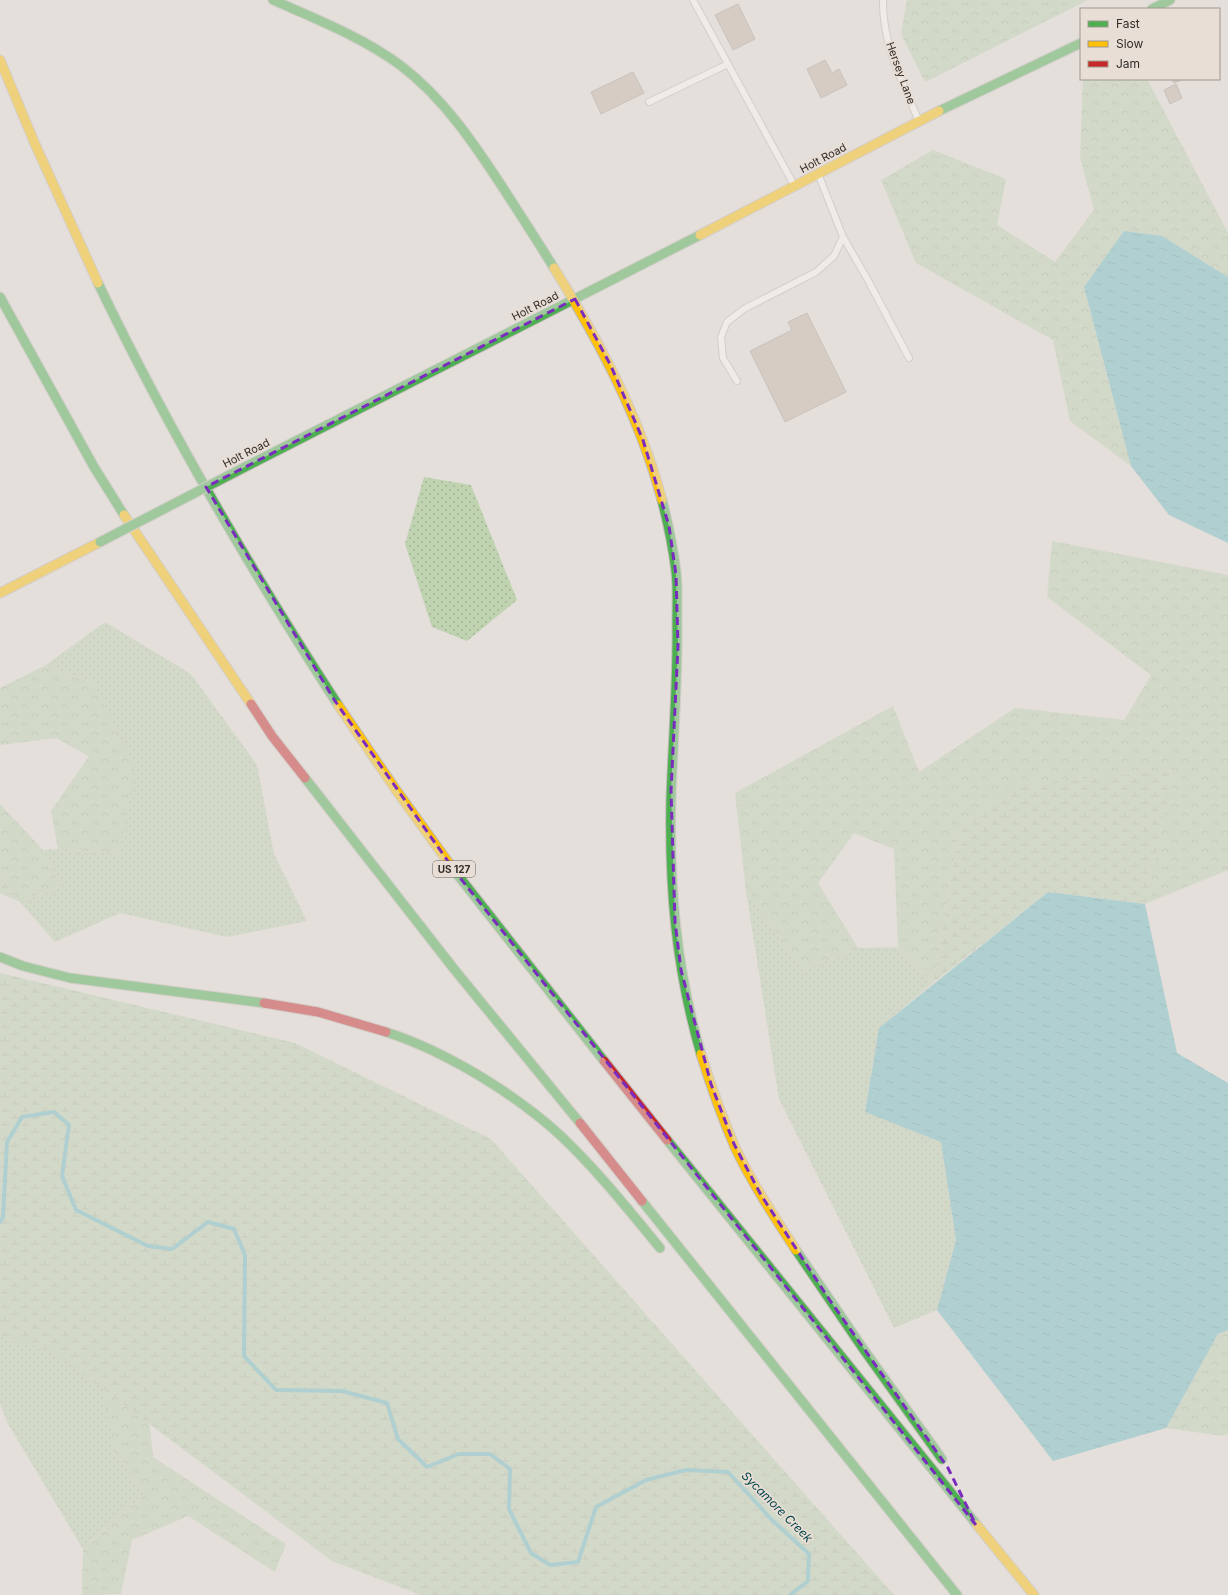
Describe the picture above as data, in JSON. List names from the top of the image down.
{
  "streets": {
    "main road": ["Holt Road", "US 127"],
    "lane": ["Hersey Lane"]
  },
  "crossings": [
    ["Hersey Lane", "Holt Road"]
  ],
  "water": ["Sycamore Creek"],
  "legend": ["Fast", "Slow", "Jam"]
}
